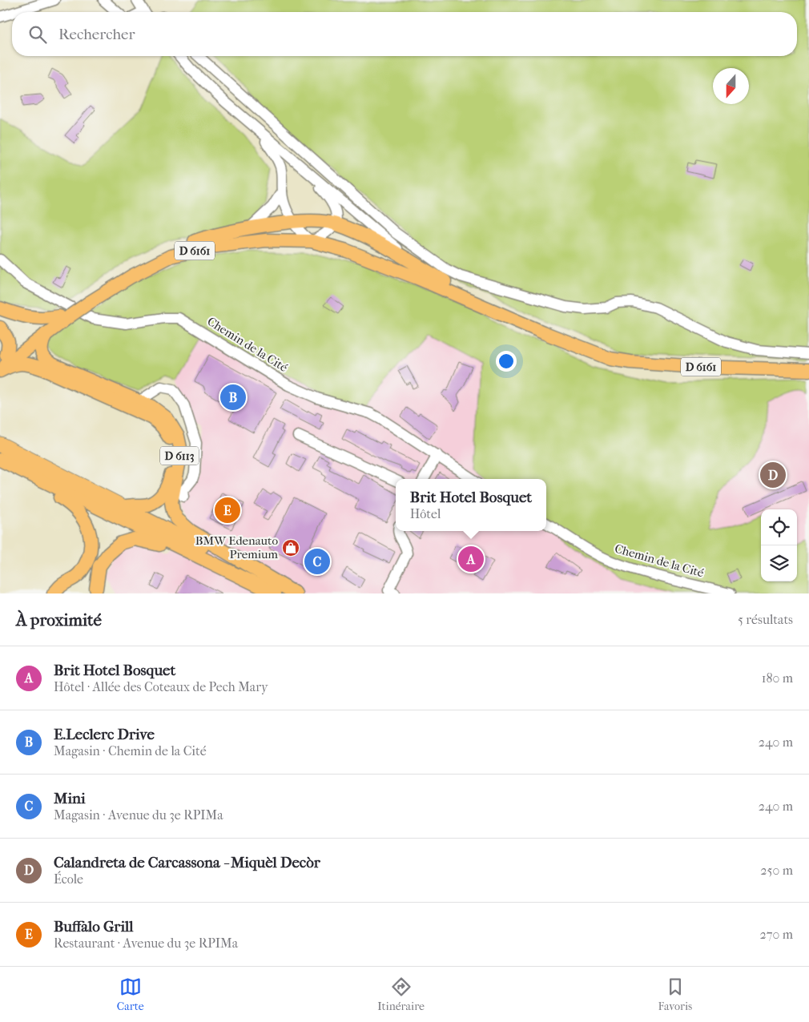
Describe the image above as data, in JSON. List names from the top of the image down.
{
  "streets": {
    "highway": ["D 6113"],
    "main road": ["D 6161"],
    "street": ["Chemin de la Cité"]
  },
  "crossings": [
    ["D 6161", "D 6113"]
  ],
  "places": {
    "shop": ["BMW Edenauto Premium"]
  },
  "north": "bottom",
  "page": {
    "search": "Rechercher",
    "pins": [
      "B",
      "D",
      "E",
      "A",
      "C"
    ],
    "popup": ["Brit Hotel Bosquet", "Hôtel"],
    "heading": ["À proximité", "5 résultats"],
    "list": [
      {
        "mark": "A",
        "name": "Brit Hotel Bosquet",
        "note": "Hôtel · Allée des Coteaux de Pech Mary",
        "value": "180 m"
      },
      {
        "mark": "B",
        "name": "E.Leclerc Drive",
        "note": "Magasin · Chemin de la Cité",
        "value": "240 m"
      },
      {
        "mark": "C",
        "name": "Mini",
        "note": "Magasin · Avenue du 3e RPIMa",
        "value": "240 m"
      },
      {
        "mark": "D",
        "name": "Calandreta de Carcassona - Miquèl Decòr",
        "note": "École",
        "value": "250 m"
      },
      {
        "mark": "E",
        "name": "Buffalo Grill",
        "note": "Restaurant · Avenue du 3e RPIMa",
        "value": "270 m"
      }
    ],
    "nav": ["Carte", "Itinéraire", "Favoris"]
  }
}
